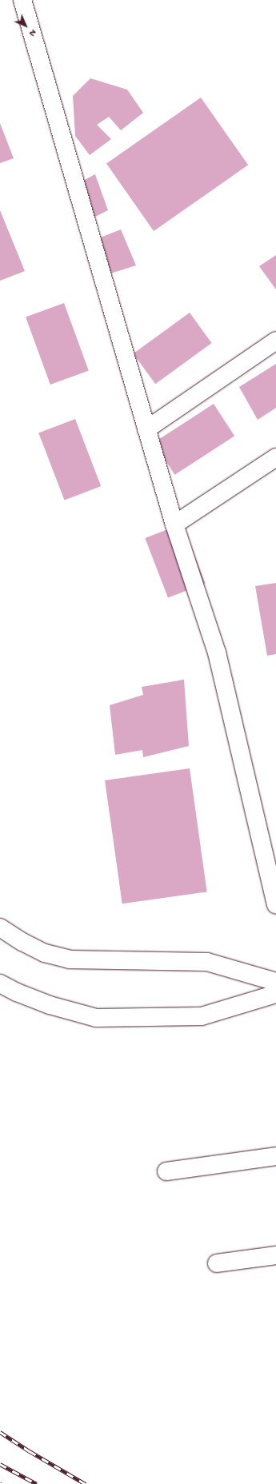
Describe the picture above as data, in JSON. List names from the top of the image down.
{
  "north": "bottom right"
}
